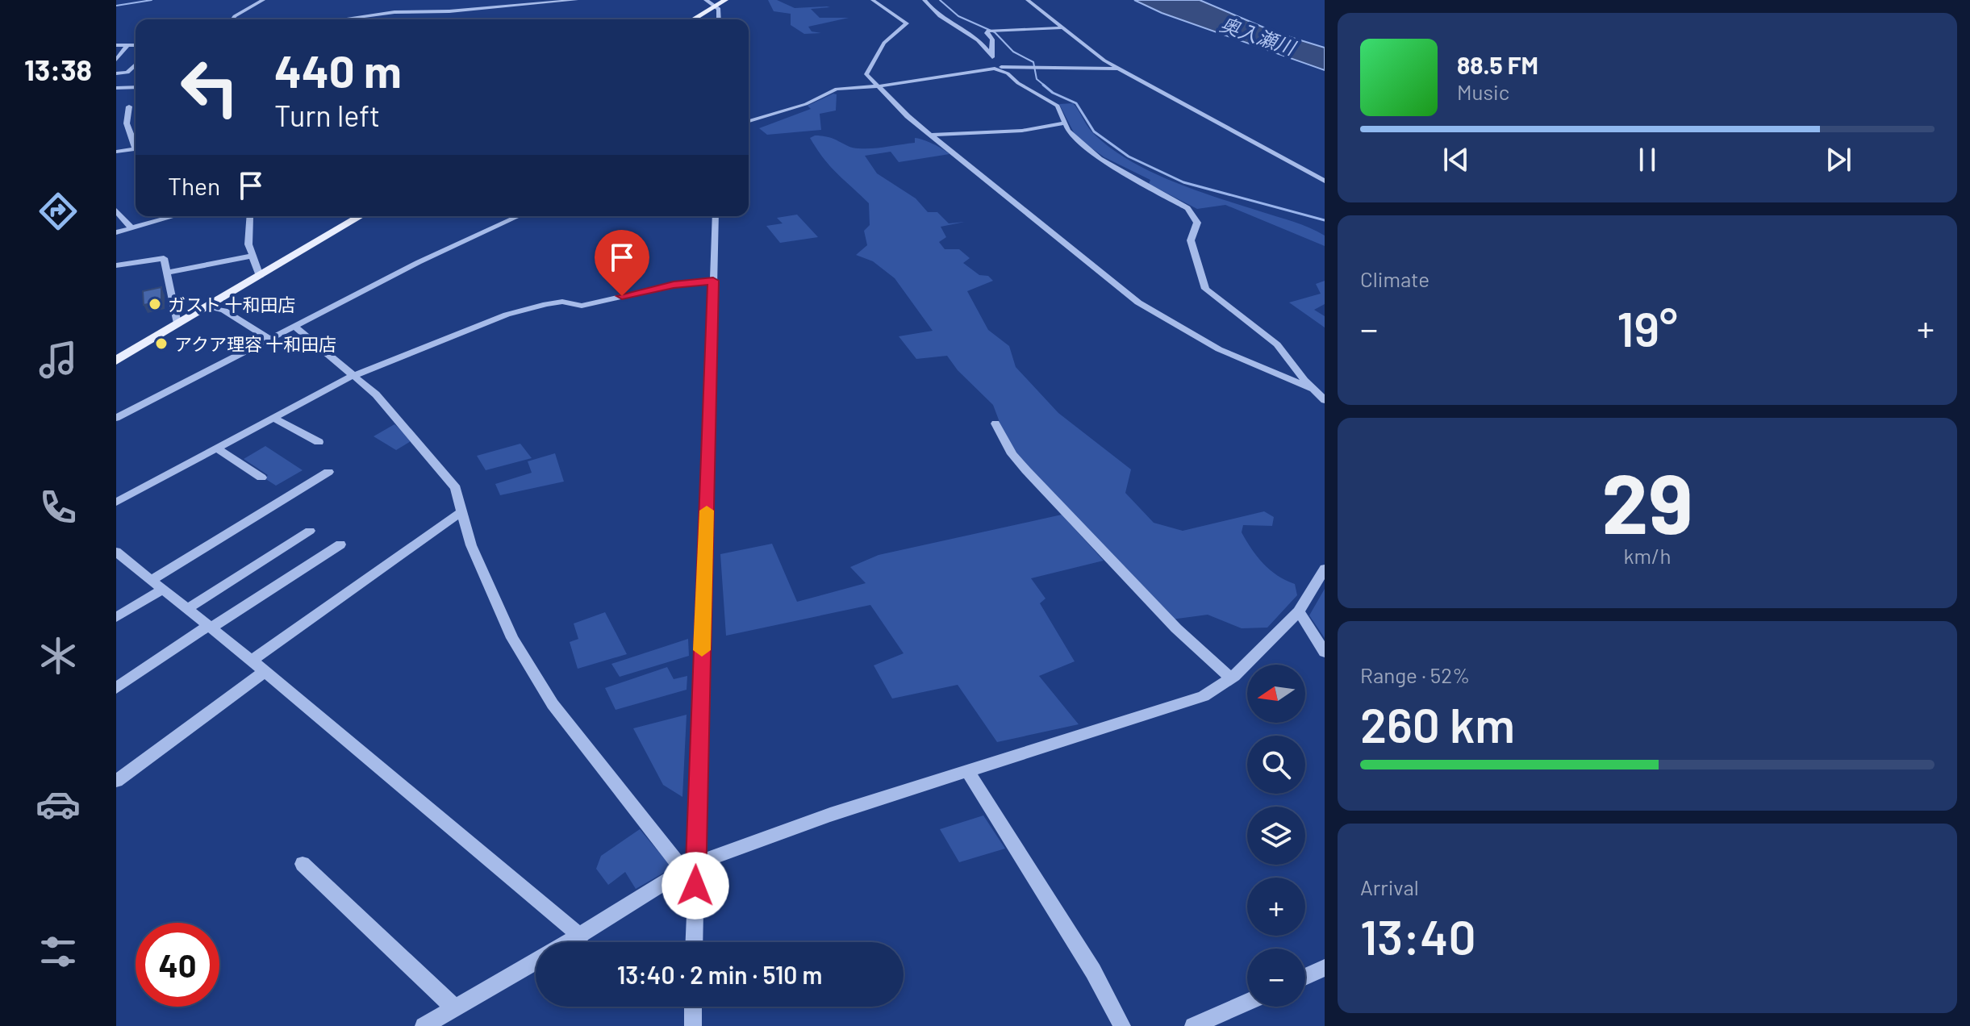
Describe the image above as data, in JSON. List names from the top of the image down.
{
  "water": ["奥入瀬川"],
  "places": ["ガスト 十和田店", "アクア理容 十和田店"],
  "north": "left",
  "page": {
    "tabs": "13:38",
    "turn": ["440 m", "Turn left"],
    "song": ["88.5 FM", "Music"],
    "then": "Then",
    "tile": [
      "Climate",
      ["29", "km/h"],
      ["Range · 52%", "260 km"],
      ["Arrival", "13:40"]
    ],
    "heat": ["−", "19°", "+"],
    "map_buttons": ["+", "−"],
    "limit": "40",
    "trip": "13:40 · 2 min · 510 m"
  }
}
